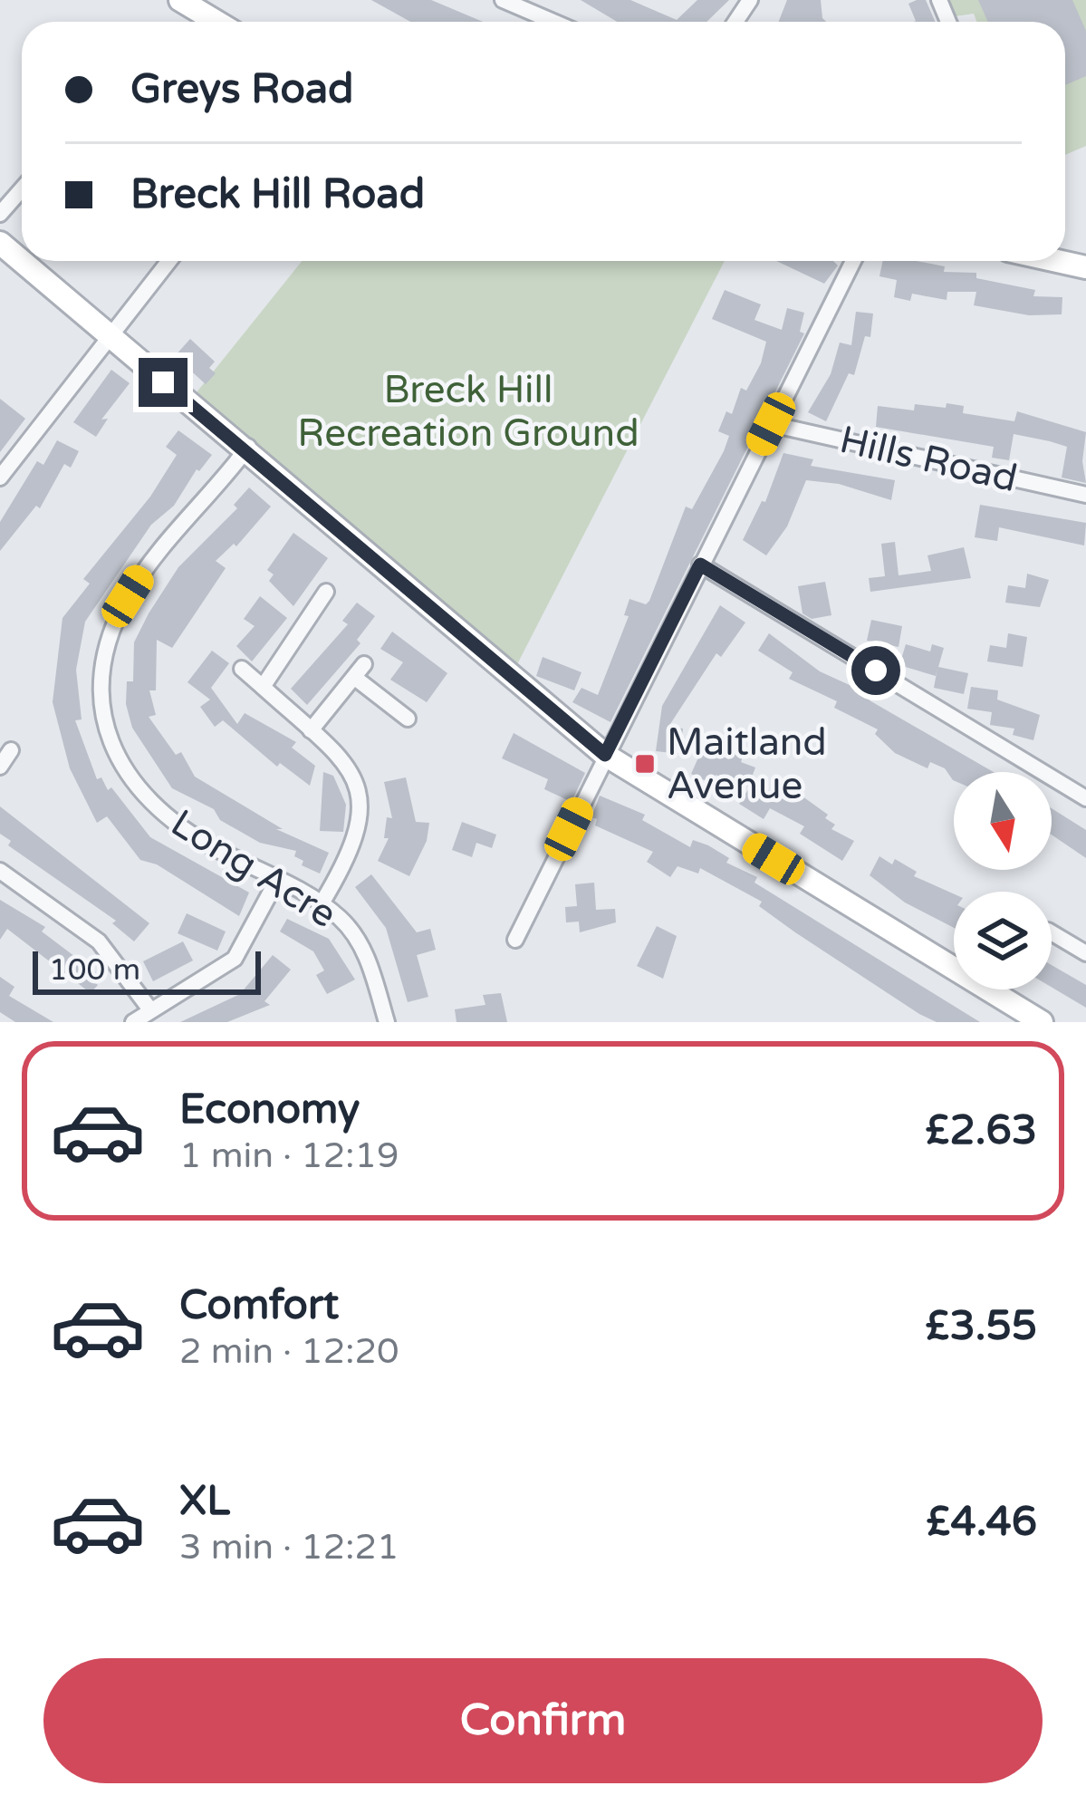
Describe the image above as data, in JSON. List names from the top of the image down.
{
  "streets": {
    "street": ["Hills Road", "Long Acre"]
  },
  "parks": ["Breck Hill Recreation Ground"],
  "places": {
    "transit": ["Maitland Avenue"]
  },
  "scale_bar": "100 m",
  "north": "bottom",
  "page": {
    "banner": ["Greys Road", "Breck Hill Road"],
    "scale": "100 m",
    "list": [
      {
        "name": "Economy",
        "note": "1 min · 12:19",
        "value": "£2.63"
      },
      {
        "name": "Comfort",
        "note": "2 min · 12:20",
        "value": "£3.55"
      },
      {
        "name": "XL",
        "note": "3 min · 12:21",
        "value": "£4.46"
      }
    ],
    "buttons": "Confirm"
  }
}
